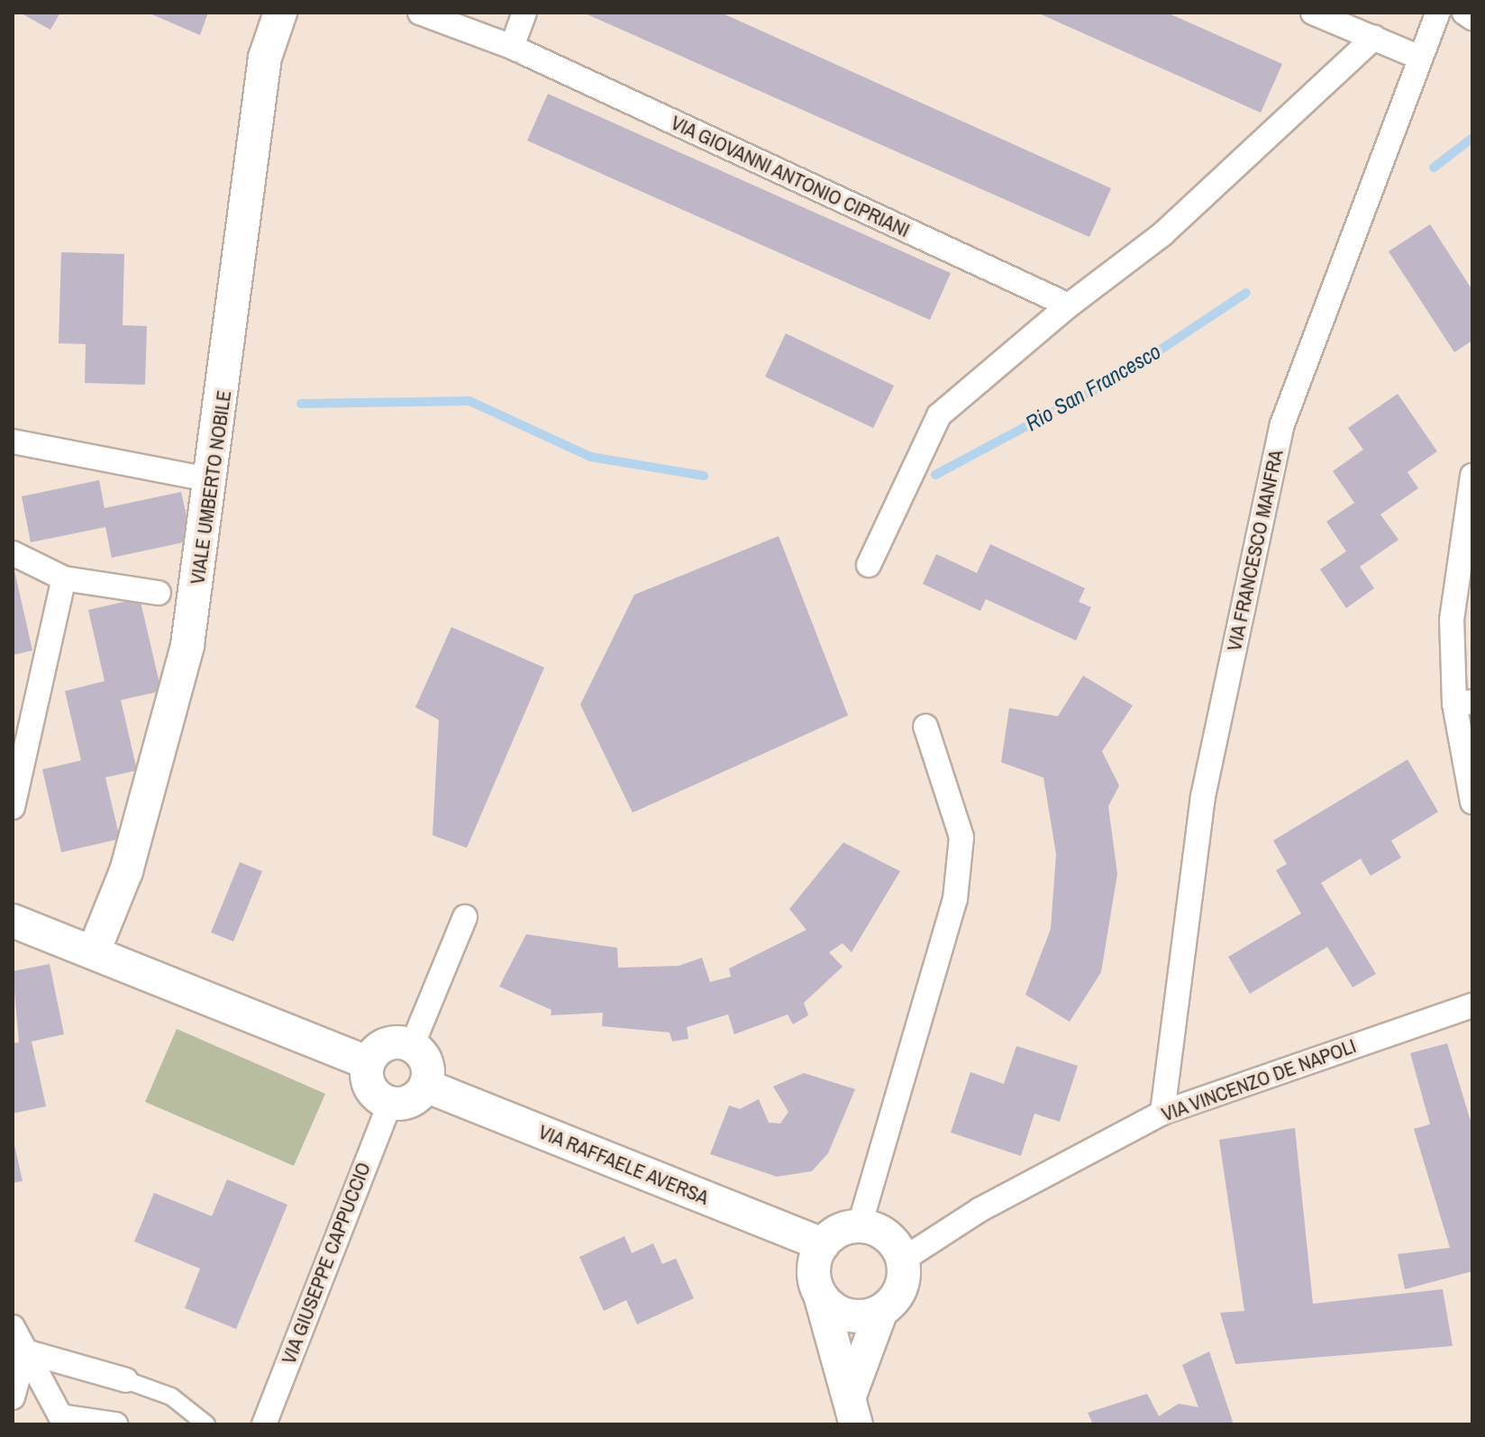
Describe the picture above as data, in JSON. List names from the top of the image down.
{
  "streets": {
    "main road": ["VIALE UMBERTO NOBILE", "VIA RAFFAELE AVERSA"],
    "street": [
      "VIA GIOVANNI ANTONIO CIPRIANI",
      "VIA FRANCESCO MANFRA",
      "VIA VINCENZO DE NAPOLI",
      "VIA GIUSEPPE CAPPUCCIO"
    ]
  },
  "crossings": [
    ["VIA FRANCESCO MANFRA", "VIA VINCENZO DE NAPOLI"],
    ["VIA VINCENZO DE NAPOLI", "VIA RAFFAELE AVERSA"],
    ["VIA RAFFAELE AVERSA", "VIA GIUSEPPE CAPPUCCIO"]
  ],
  "water": ["Rio San Francesco"]
}
